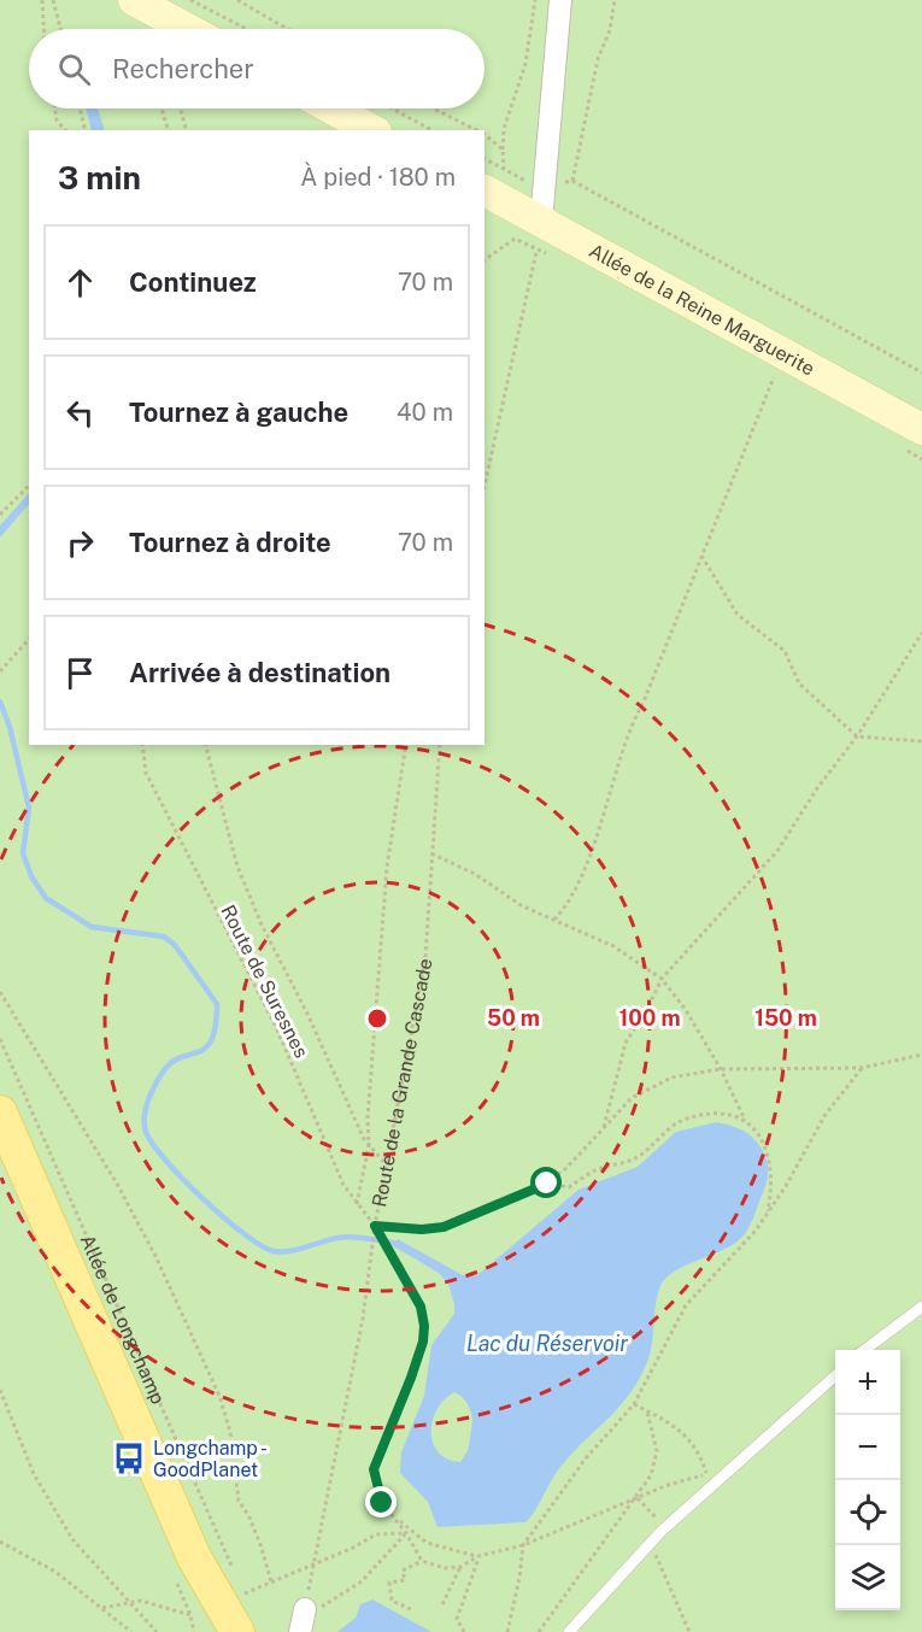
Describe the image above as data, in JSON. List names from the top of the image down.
{
  "streets": {
    "main road": ["Allée de la Reine Marguerite", "Allée de Longchamp"],
    "path": ["Route de Suresnes", "Route de la Grande Cascade"]
  },
  "crossings": [
    ["Route de Suresnes", "Route de la Grande Cascade"]
  ],
  "water": ["Lac du Réservoir"],
  "places": {
    "bus stop": ["Longchamp - GoodPlanet"]
  },
  "page": {
    "search": "Rechercher",
    "heading": ["3 min", "À pied · 180 m"],
    "list": [
      ["Continuez", "70 m"],
      ["Tournez à gauche", "40 m"],
      ["Tournez à droite", "70 m"],
      "Arrivée à destination"
    ],
    "map_buttons": ["+", "−"]
  },
  "rings": ["50 m", "100 m", "150 m"]
}
